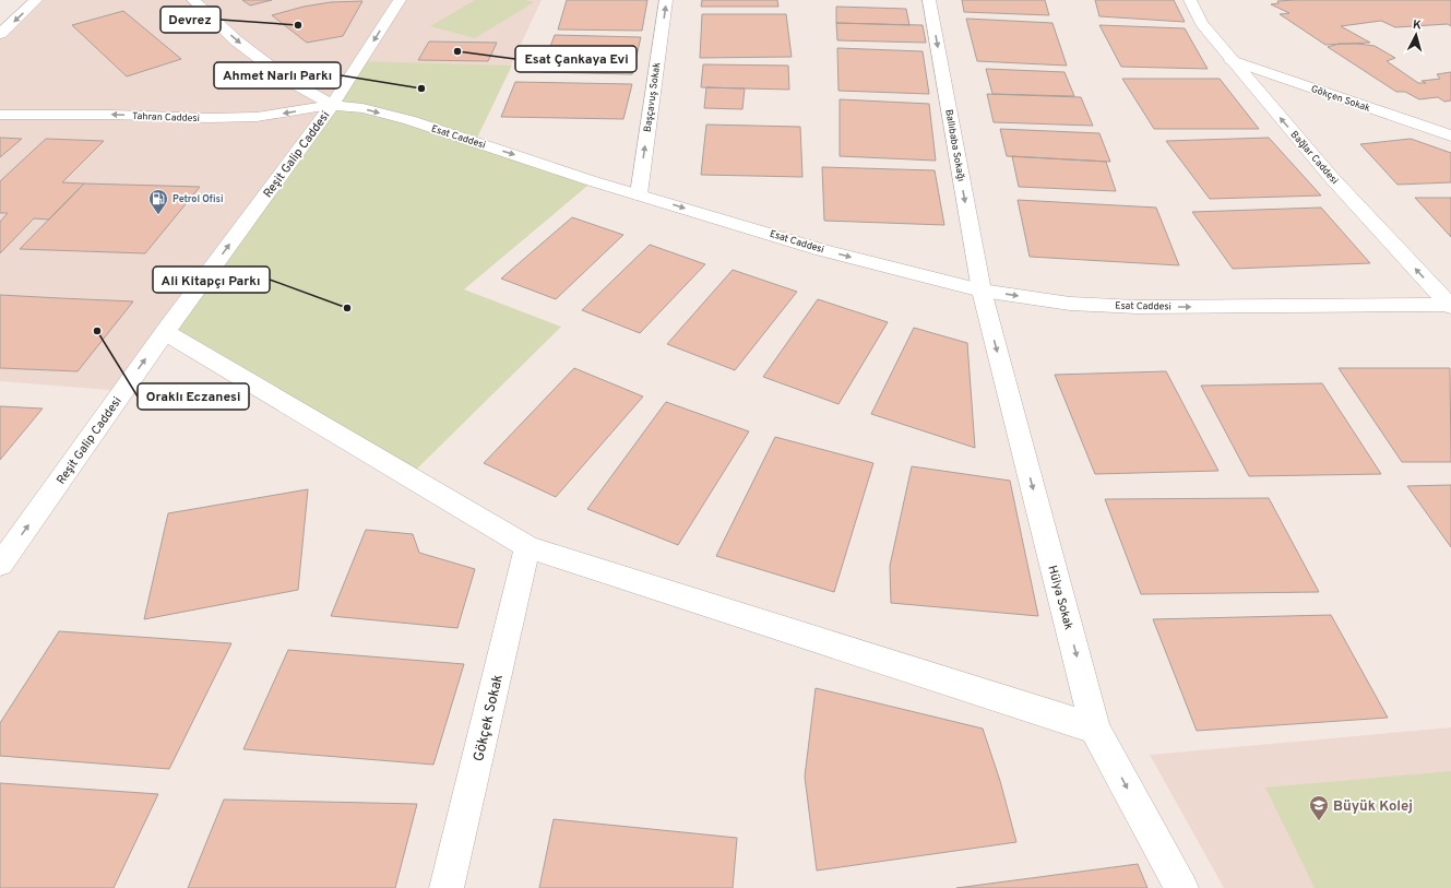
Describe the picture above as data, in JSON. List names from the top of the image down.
{
  "streets": {
    "main road": [
      "Başçavuş Sokak",
      "Gökçen Sokak",
      "Tahran Caddesi",
      "Esat Caddesi",
      "Ballıbaba Sokağı",
      "Reşit Galip Caddesi",
      "Bağlar Caddesi",
      "Hülya Sokak",
      "Gökçek Sokak"
    ]
  },
  "crossings": [
    ["Başçavuş Sokak", "Esat Caddesi"],
    ["Gökçen Sokak", "Bağlar Caddesi"],
    ["Tahran Caddesi", "Esat Caddesi"],
    ["Tahran Caddesi", "Reşit Galip Caddesi"],
    ["Esat Caddesi", "Ballıbaba Sokağı"],
    ["Esat Caddesi", "Reşit Galip Caddesi"],
    ["Esat Caddesi", "Bağlar Caddesi"],
    ["Esat Caddesi", "Hülya Sokak"],
    ["Ballıbaba Sokağı", "Hülya Sokak"]
  ],
  "one_way": [
    "Başçavuş Sokak",
    "Tahran Caddesi",
    "Esat Caddesi",
    "Ballıbaba Sokağı",
    "Bağlar Caddesi",
    "Hülya Sokak"
  ],
  "places": {
    "other": [
      "Devrez",
      "Esat Çankaya Evi",
      "Ahmet Narlı Parkı",
      "Ali Kitapçı Parkı",
      "Oraklı Eczanesi"
    ],
    "fuel station": ["Petrol Ofisi"],
    "school or university": ["Büyük Kolej"]
  },
  "north": "top"
}
